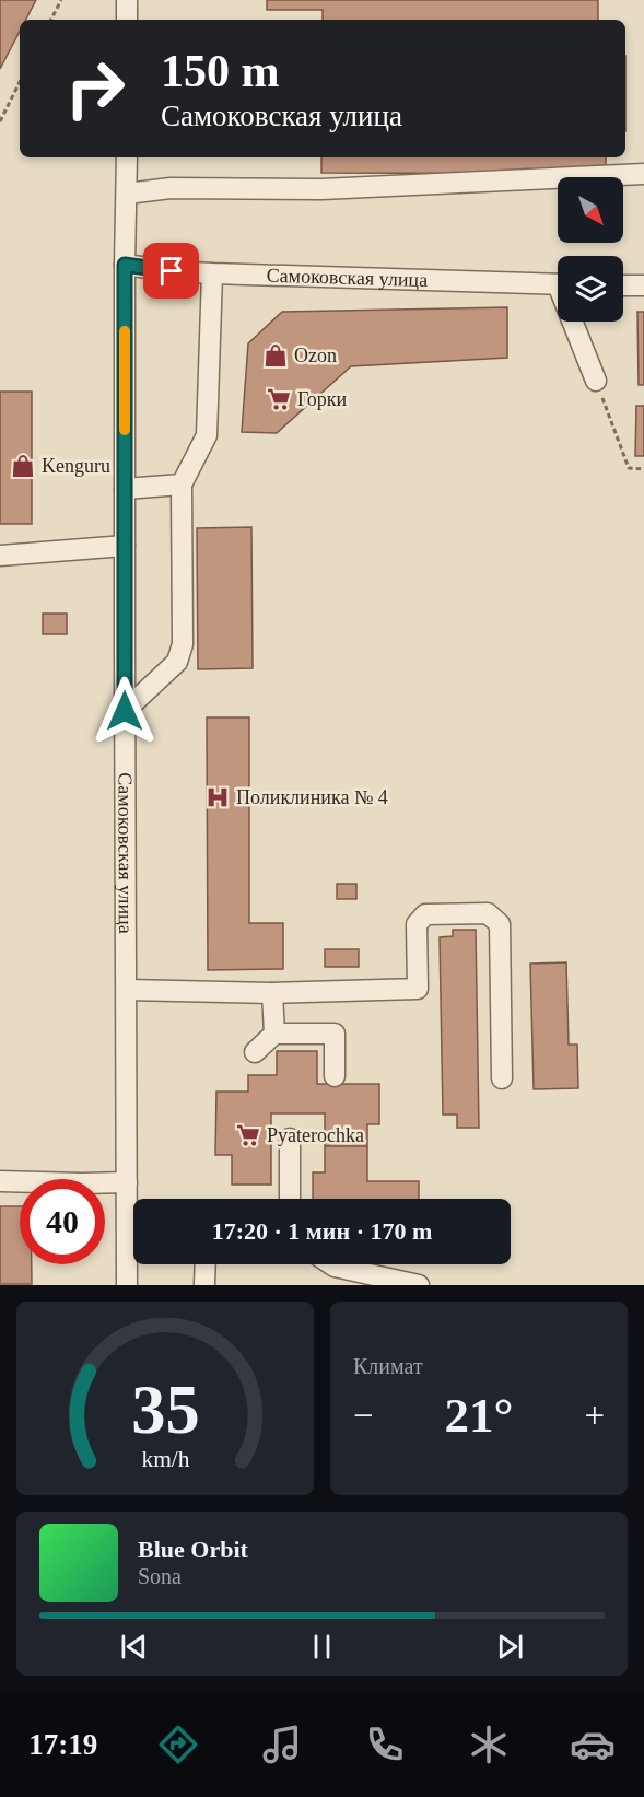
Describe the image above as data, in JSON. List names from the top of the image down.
{
  "streets": {
    "street": ["Самоковская улица"]
  },
  "places": {
    "shop": ["Ozon", "Kenguru"],
    "supermarket": ["Горки", "Pyaterochka"],
    "hospital": ["Поликлиника № 4"]
  },
  "north": "bottom right",
  "page": {
    "turn": ["150 m", "Самоковская улица"],
    "limit": "40",
    "trip": "17:20 · 1 мин · 170 m",
    "tile": "Климат",
    "heat": ["−", "21°", "+"],
    "song": ["Blue Orbit", "Sona"],
    "tabs": "17:19",
    "gauge": ["35", "km/h"]
  }
}
